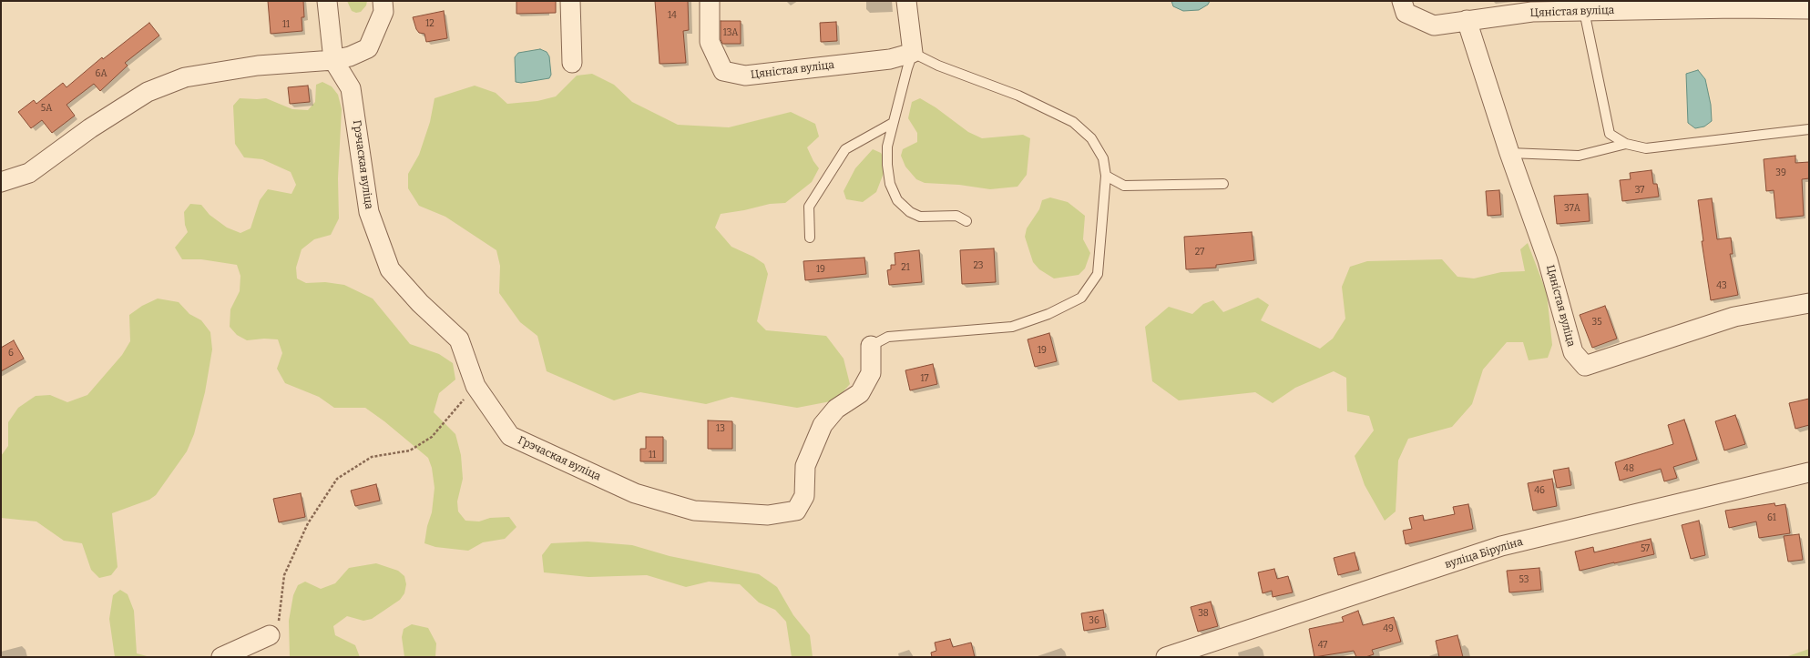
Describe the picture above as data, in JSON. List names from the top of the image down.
{
  "streets": {
    "street": ["Цяністая вуліца", "Грэчаская вуліца", "вуліца Біруліна"]
  },
  "house_numbers": [
    "14",
    "12",
    "11",
    "13А",
    "6А",
    "5А",
    "39",
    "37",
    "37А",
    "27",
    "23",
    "21",
    "19",
    "43",
    "35",
    "19",
    "6",
    "17",
    "13",
    "11",
    "48",
    "46",
    "61",
    "57",
    "53",
    "38",
    "36",
    "49",
    "47"
  ]
}
